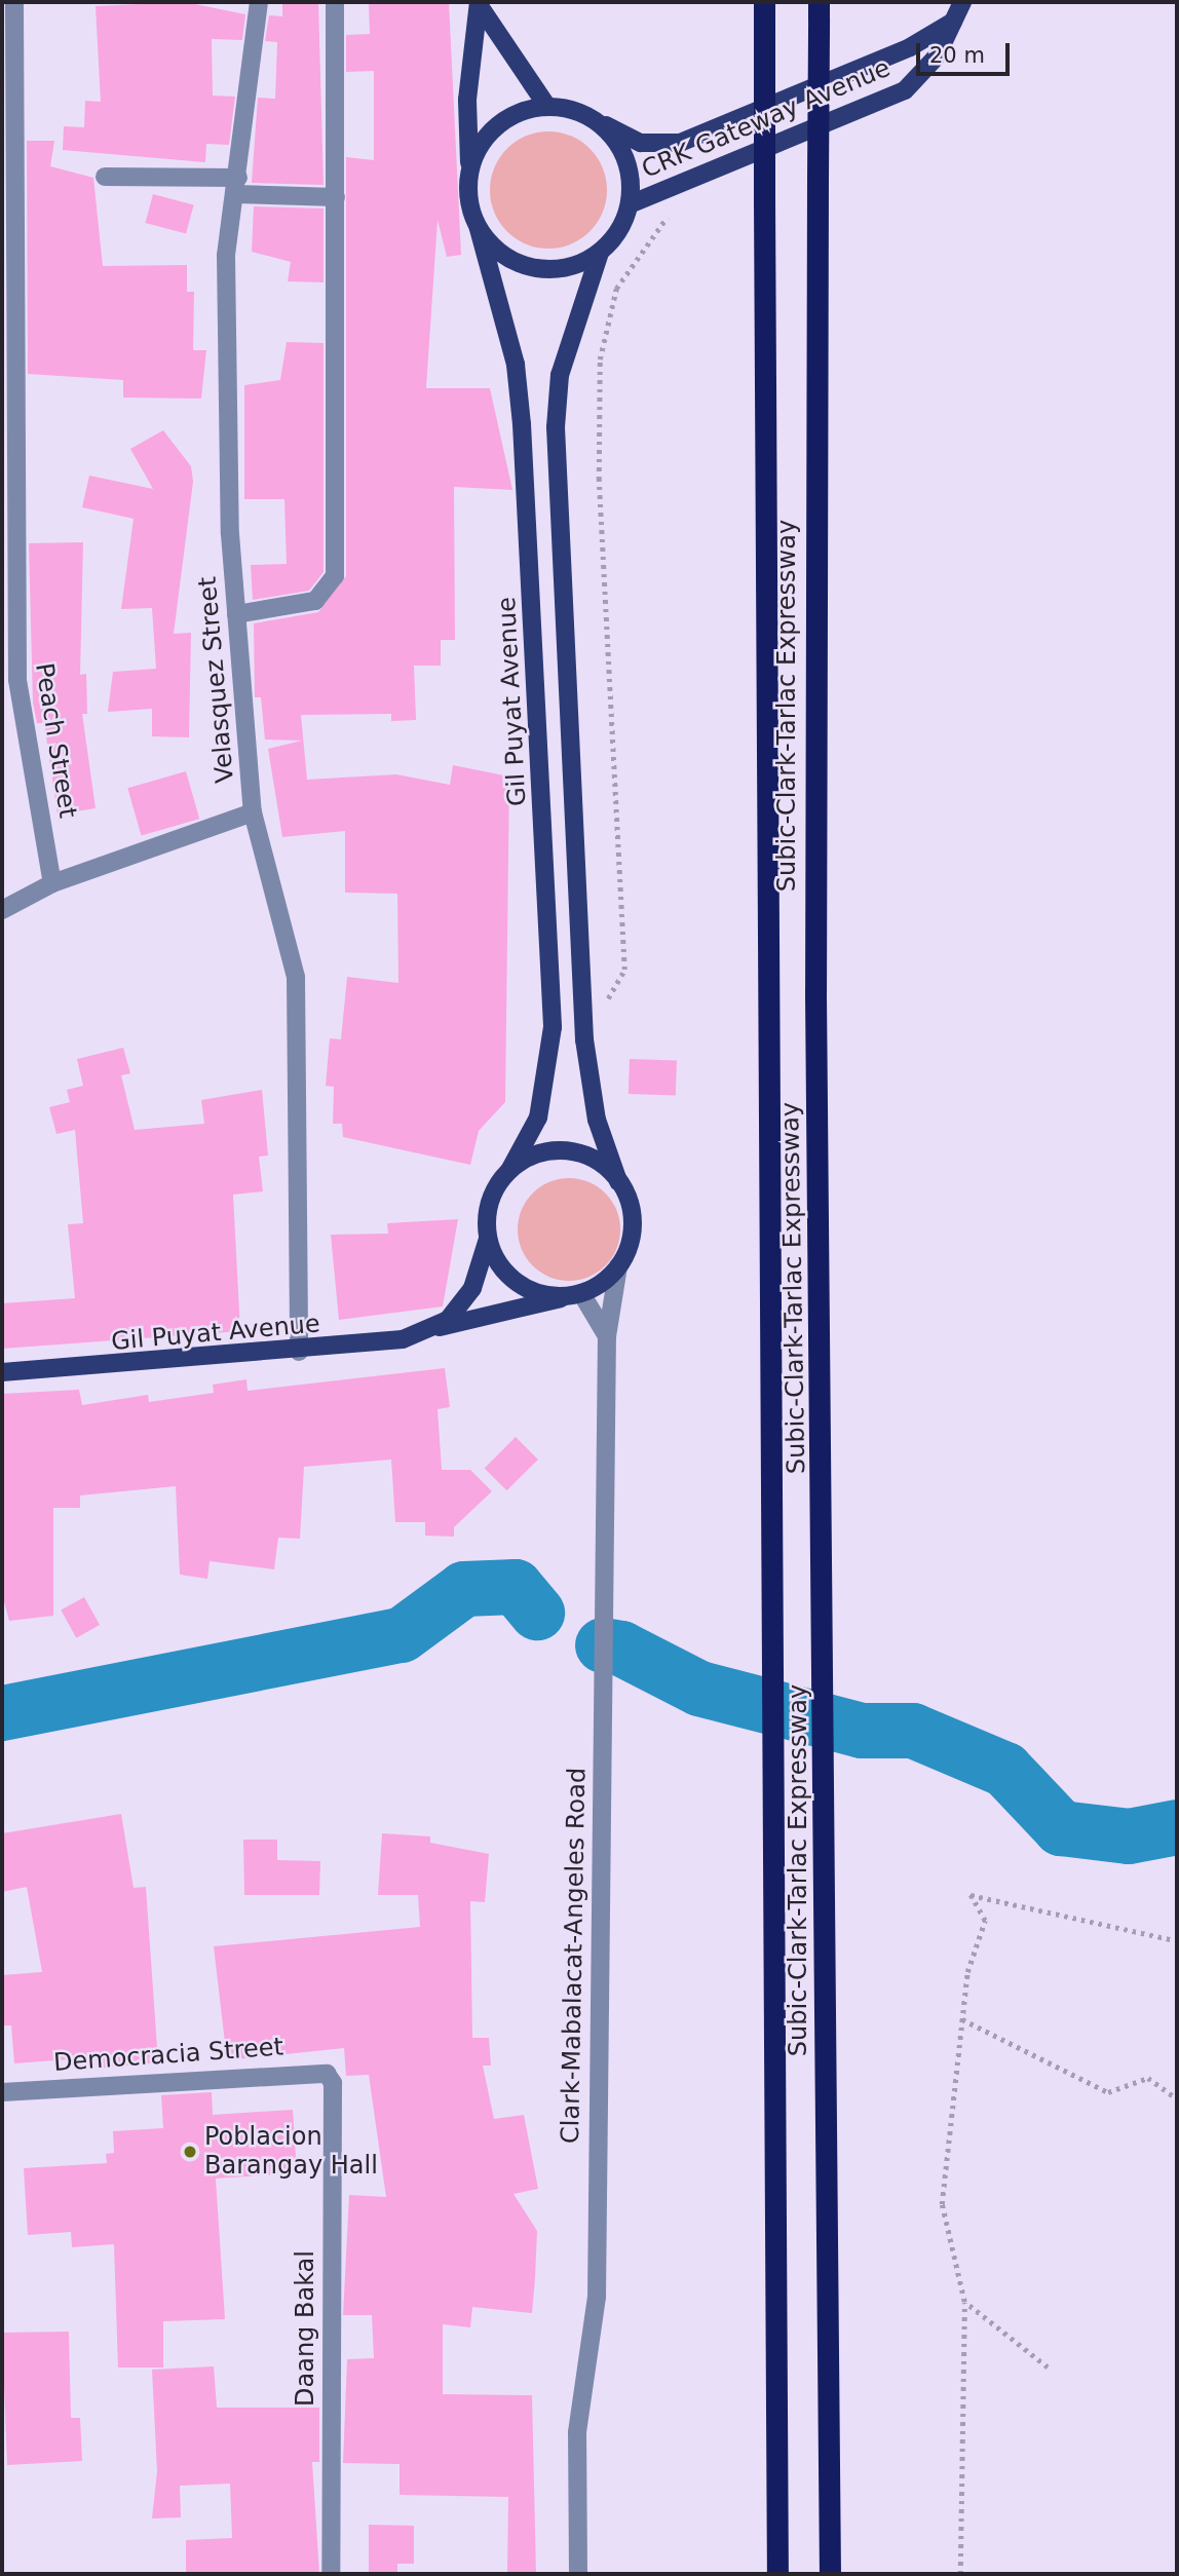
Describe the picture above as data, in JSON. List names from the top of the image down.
{
  "streets": {
    "highway": ["Subic-Clark-Tarlac Expressway"],
    "main road": ["CRK Gateway Avenue", "Gil Puyat Avenue"],
    "street": [
      "Velasquez Street",
      "Peach Street",
      "Clark-Mabalacat-Angeles Road",
      "Democracia Street",
      "Daang Bakal"
    ]
  },
  "crossings": [
    ["CRK Gateway Avenue", "Gil Puyat Avenue"],
    ["Velasquez Street", "Gil Puyat Avenue"],
    ["Gil Puyat Avenue", "Clark-Mabalacat-Angeles Road"],
    ["Democracia Street", "Daang Bakal"]
  ],
  "places": ["Poblacion Barangay Hall"],
  "scale_bar": "20 m"
}
